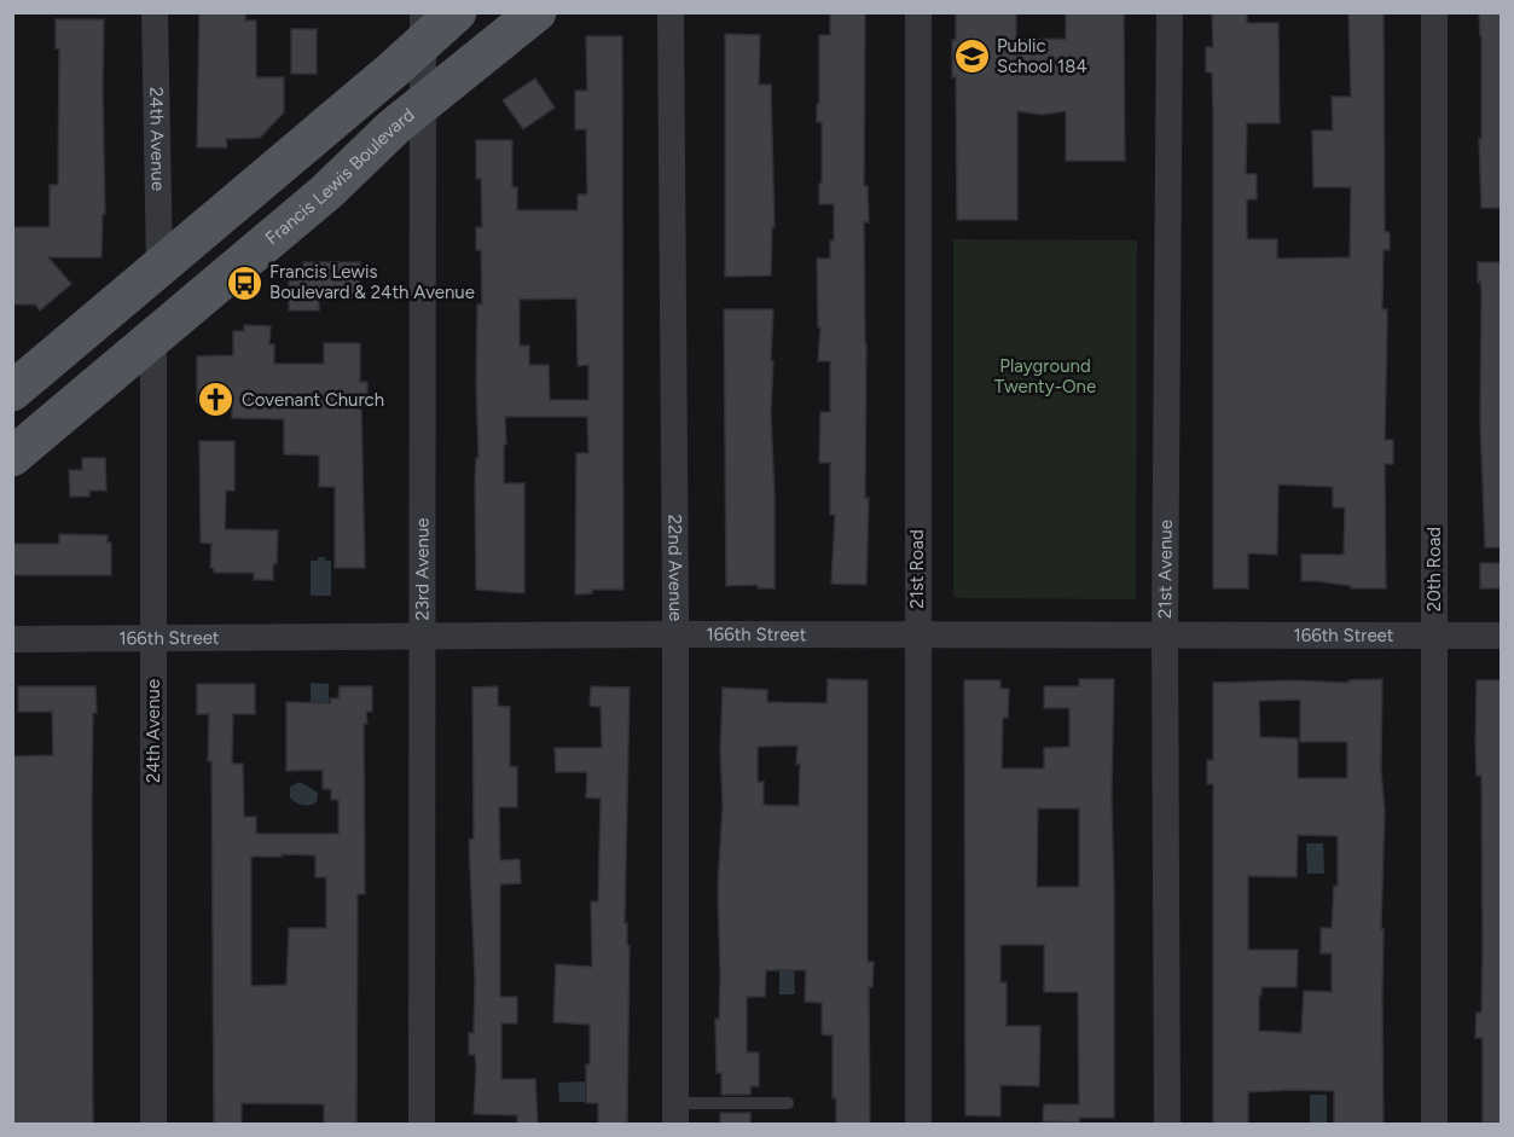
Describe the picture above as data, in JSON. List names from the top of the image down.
{
  "streets": {
    "main road": ["Francis Lewis Boulevard"],
    "street": [
      "24th Avenue",
      "23rd Avenue",
      "22nd Avenue",
      "21st Avenue",
      "21st Road",
      "20th Road",
      "166th Street"
    ]
  },
  "crossings": [
    ["24th Avenue", "Francis Lewis Boulevard"],
    ["24th Avenue", "166th Street"],
    ["Francis Lewis Boulevard", "23rd Avenue"],
    ["23rd Avenue", "166th Street"],
    ["22nd Avenue", "166th Street"],
    ["21st Avenue", "166th Street"],
    ["21st Road", "166th Street"],
    ["20th Road", "166th Street"]
  ],
  "parks": ["Playground Twenty-One"],
  "places": {
    "school or university": ["Public School 184"],
    "bus stop": ["Francis Lewis Boulevard & 24th Avenue"],
    "church": ["Covenant Church"]
  }
}
